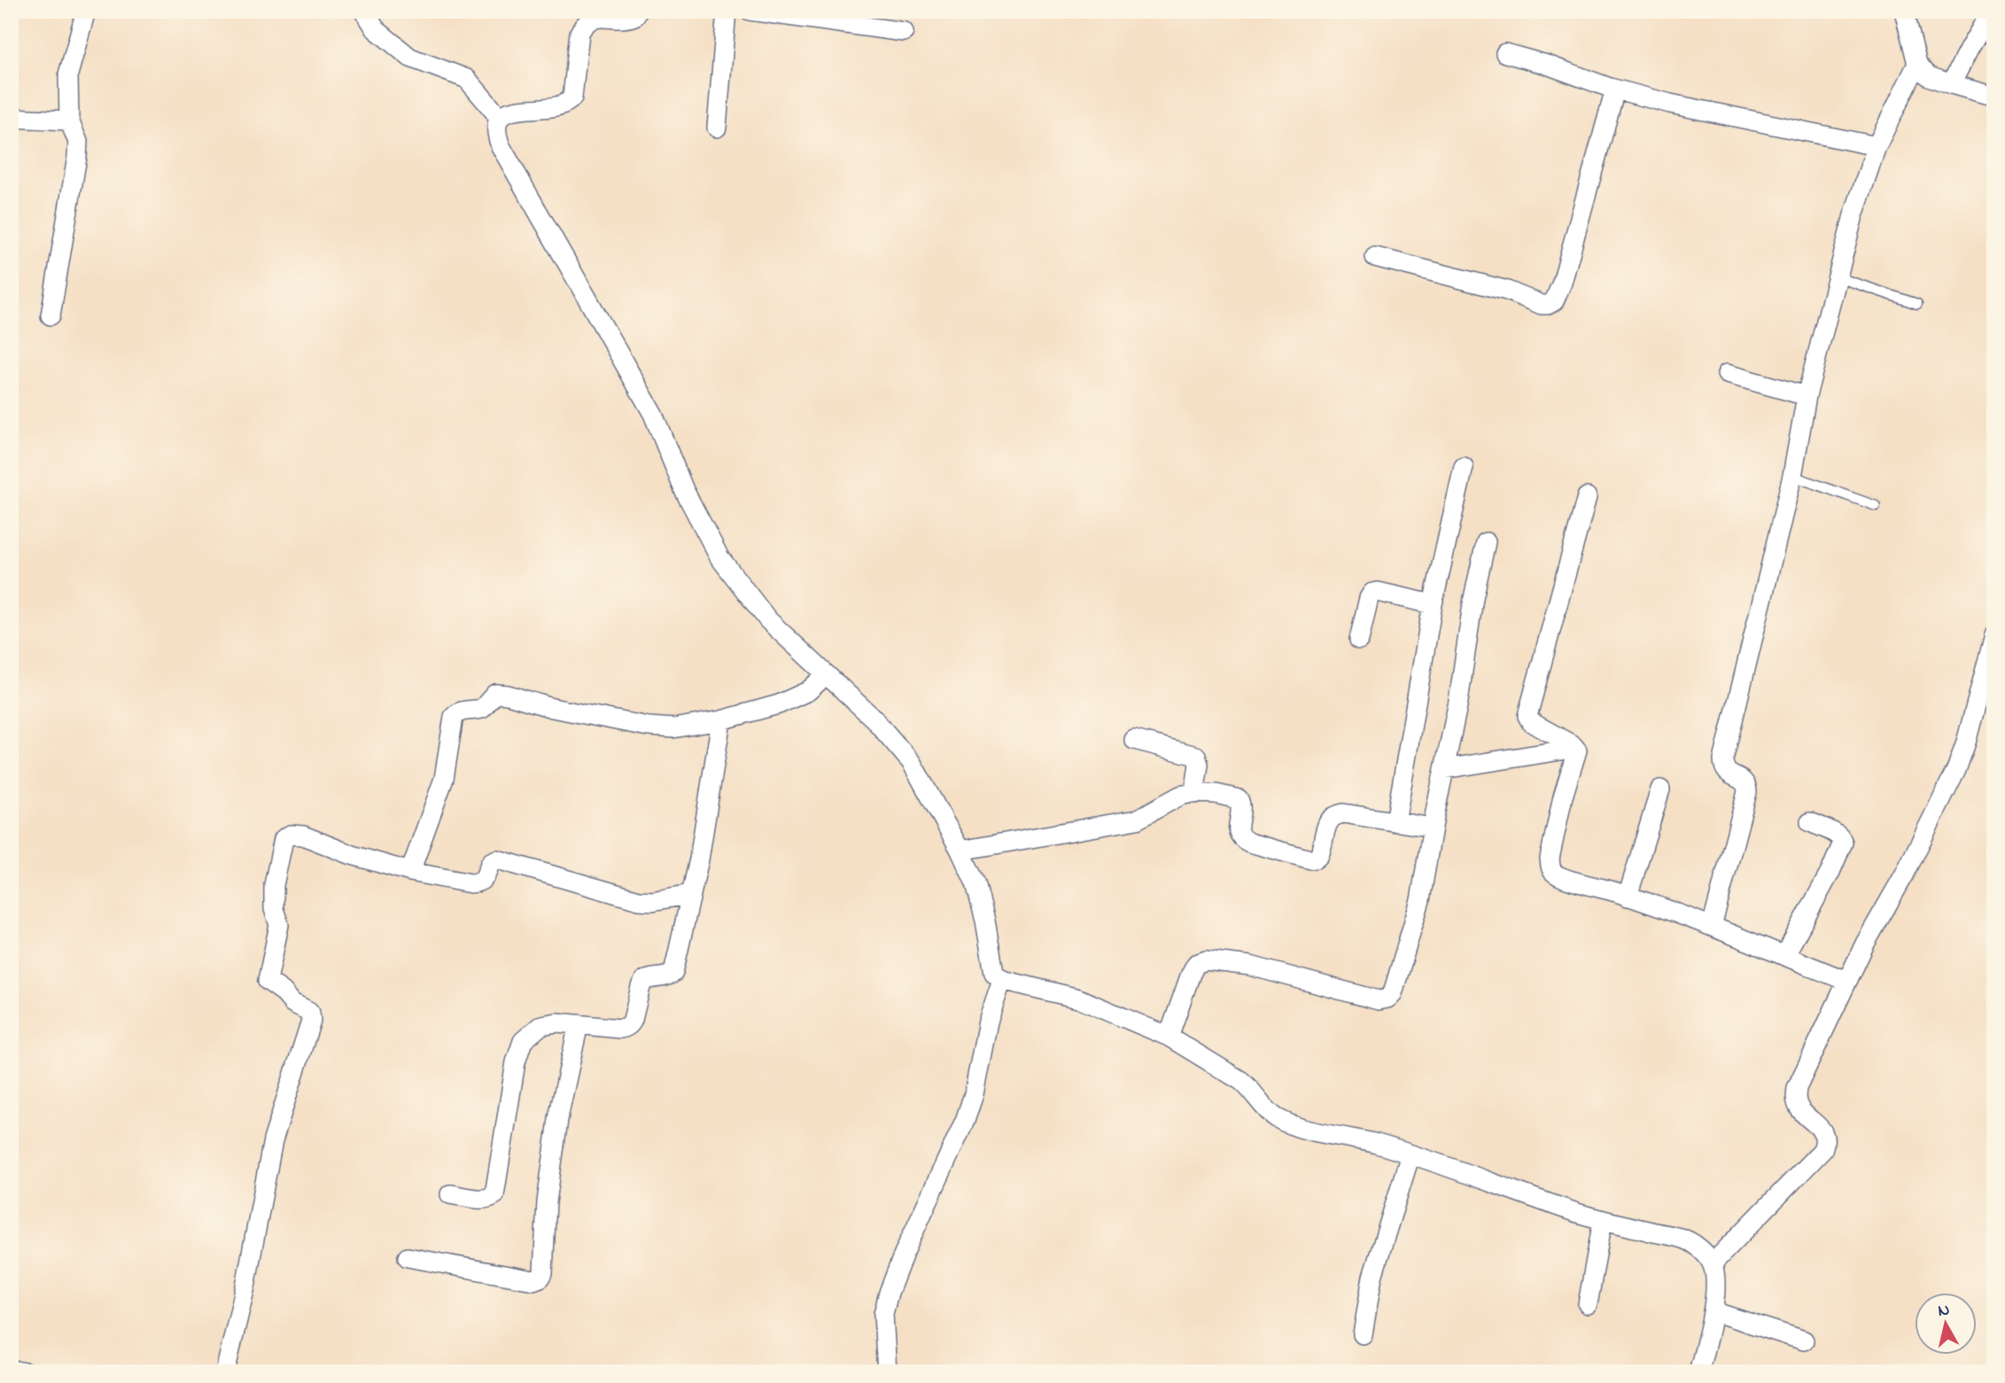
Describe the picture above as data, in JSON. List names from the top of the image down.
{
  "north": "top"
}
